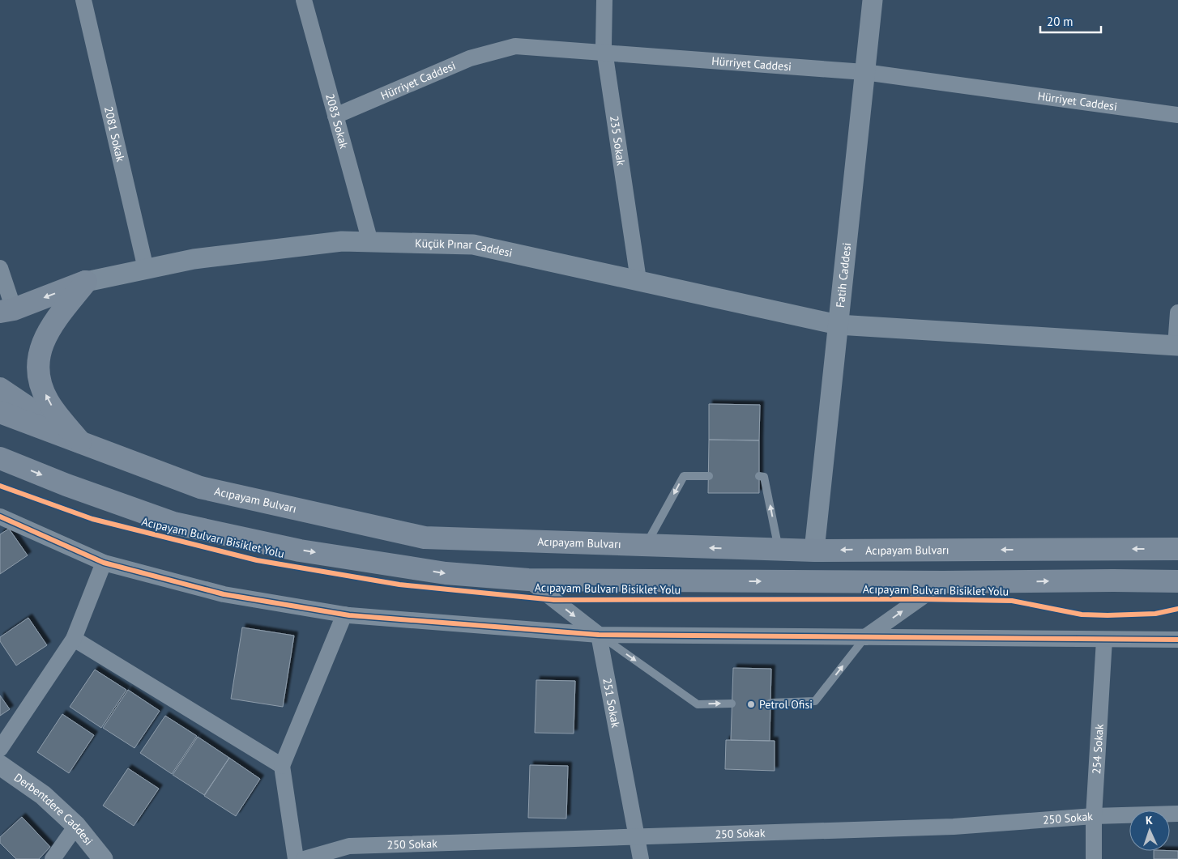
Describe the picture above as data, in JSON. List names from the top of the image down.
{
  "streets": {
    "main road": ["Acıpayam Bulvarı"],
    "street": [
      "Hürriyet Caddesi",
      "2083 Sokak",
      "2081 Sokak",
      "235 Sokak",
      "Küçük Pınar Caddesi",
      "Fatih Caddesi",
      "251 Sokak",
      "254 Sokak",
      "Derbentdere Caddesi",
      "250 Sokak"
    ],
    "cycle path": ["Acıpayam Bulvarı Bisiklet Yolu"]
  },
  "crossings": [
    ["Hürriyet Caddesi", "2083 Sokak"],
    ["Hürriyet Caddesi", "235 Sokak"],
    ["Hürriyet Caddesi", "Fatih Caddesi"],
    ["2083 Sokak", "Küçük Pınar Caddesi"],
    ["2081 Sokak", "Küçük Pınar Caddesi"],
    ["235 Sokak", "Küçük Pınar Caddesi"],
    ["Küçük Pınar Caddesi", "Fatih Caddesi"],
    ["Fatih Caddesi", "Acıpayam Bulvarı"],
    ["251 Sokak", "250 Sokak"],
    ["254 Sokak", "250 Sokak"]
  ],
  "places": ["Petrol Ofisi"],
  "scale_bar": "20 m",
  "north": "top"
}
